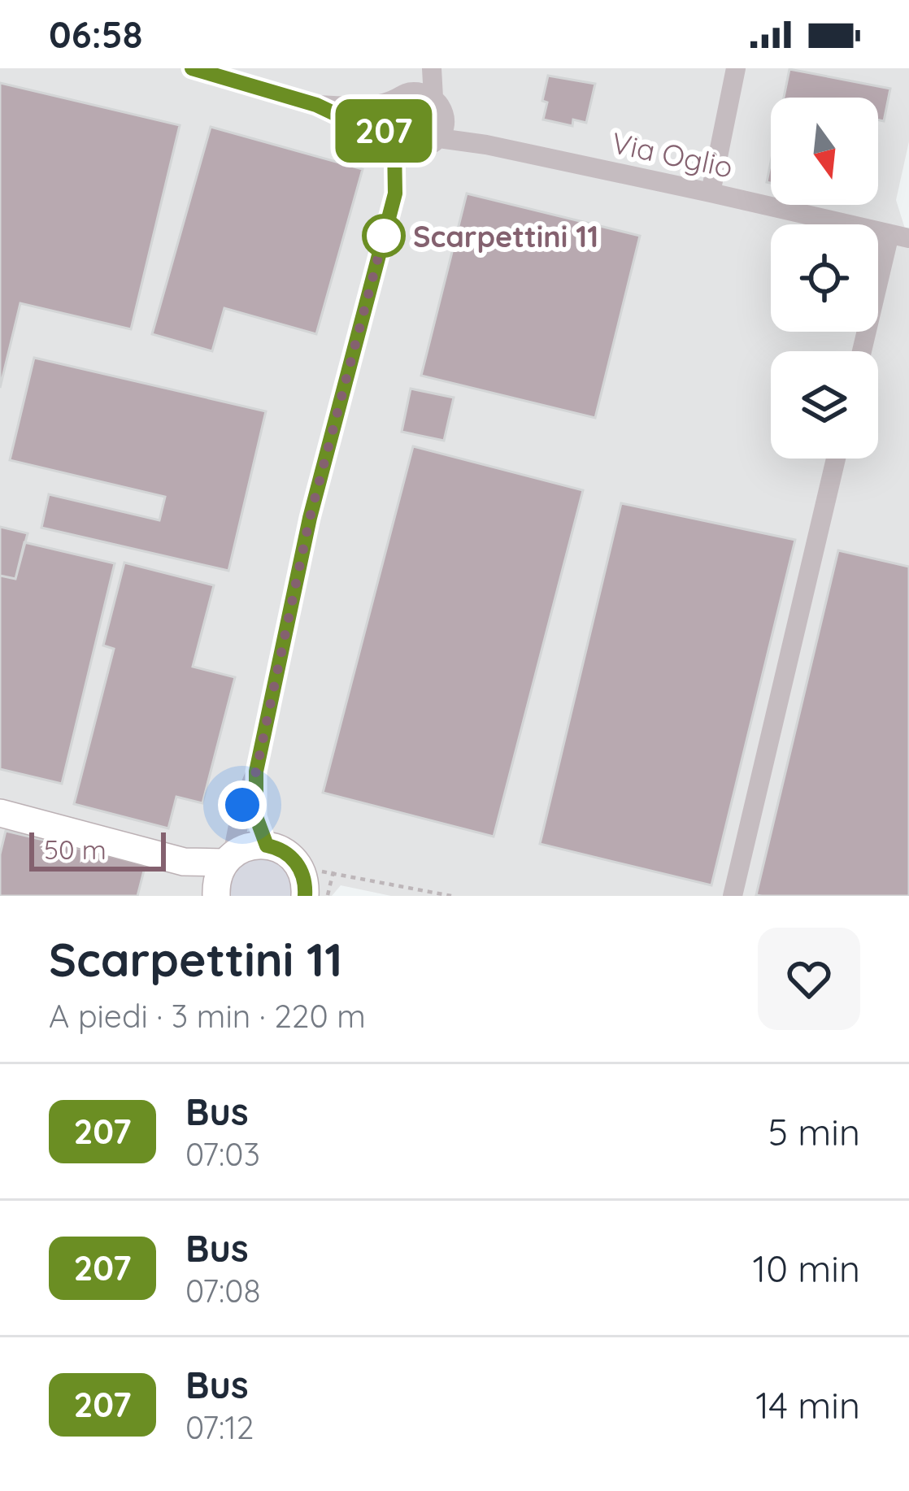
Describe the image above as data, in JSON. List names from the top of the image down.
{
  "streets": {
    "street": ["Via Oglio"]
  },
  "places": ["Scarpettini 11"],
  "lines": ["bus line 207"],
  "scale_bar": "50 m",
  "north": "bottom",
  "page": {
    "status": "06:58",
    "on_map": "207",
    "scale": "50 m",
    "heading": ["Scarpettini 11", "A piedi · 3 min · 220 m"],
    "list": [
      {
        "mark": "207",
        "name": "Bus",
        "note": "07:03",
        "value": "5 min"
      },
      {
        "mark": "207",
        "name": "Bus",
        "note": "07:08",
        "value": "10 min"
      },
      {
        "mark": "207",
        "name": "Bus",
        "note": "07:12",
        "value": "14 min"
      }
    ]
  }
}
